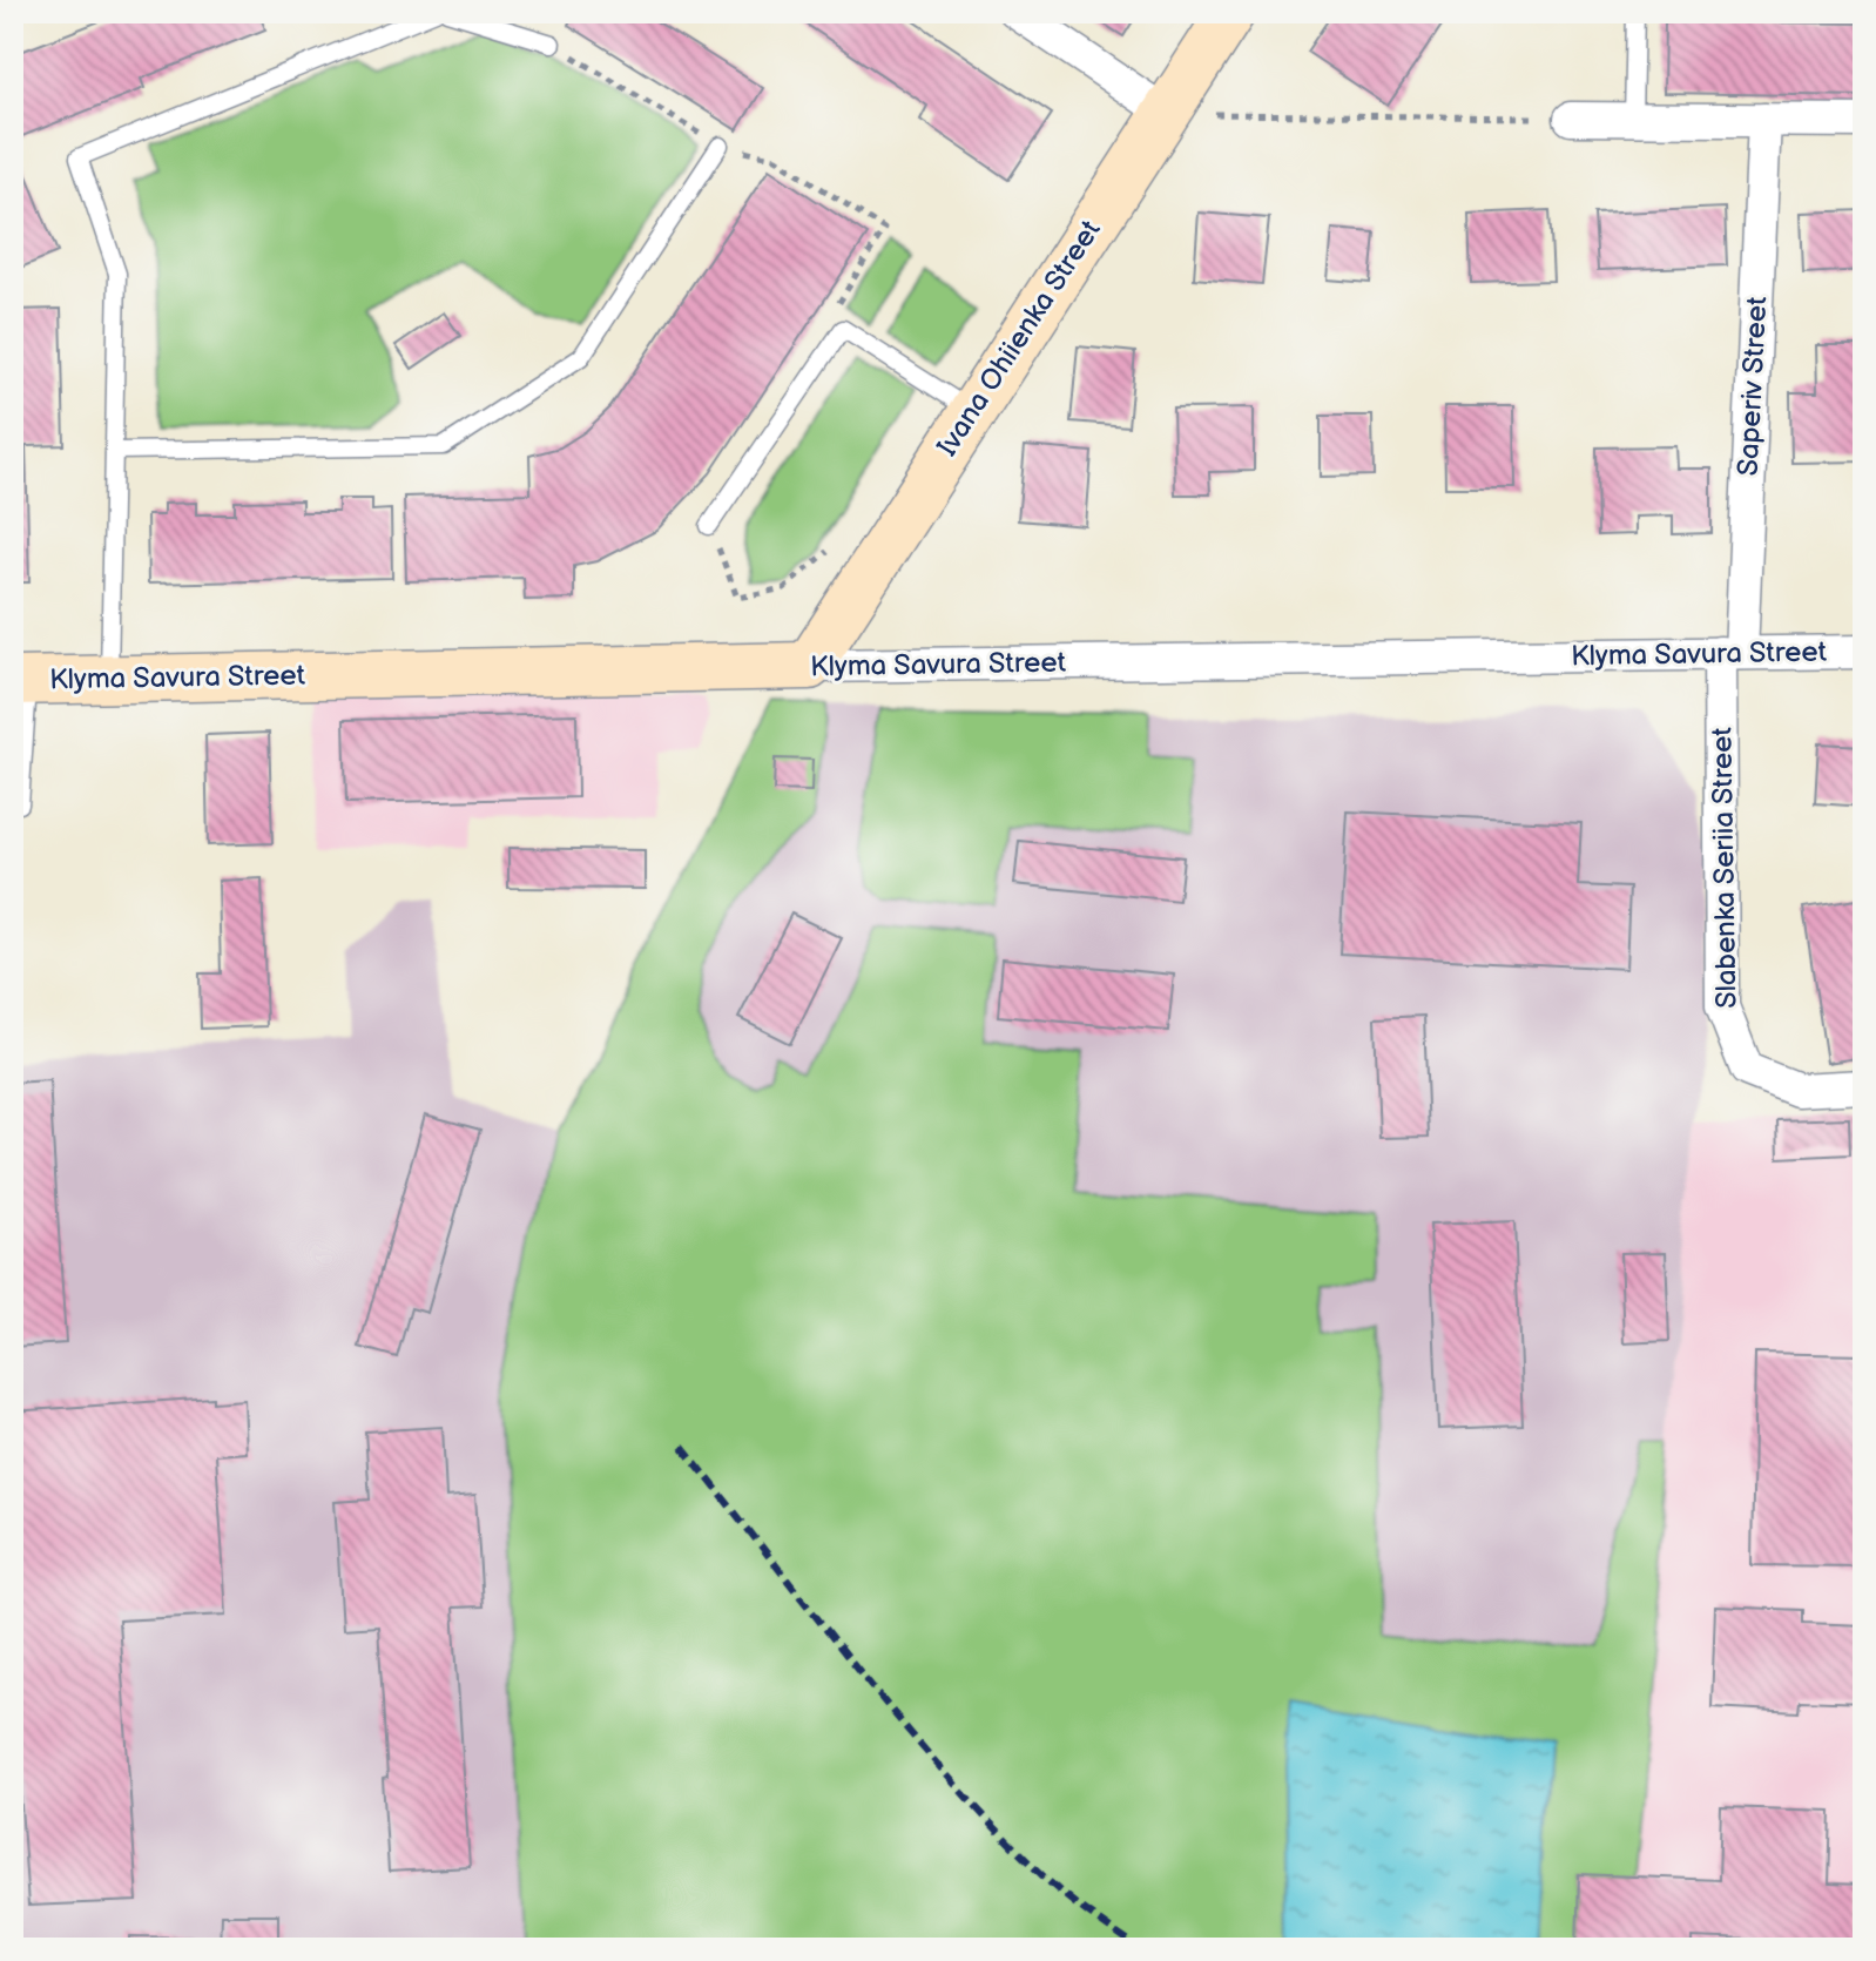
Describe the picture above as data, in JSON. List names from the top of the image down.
{
  "streets": {
    "street": [
      "Ivana Ohiienka Street",
      "Saperiv Street",
      "Klyma Savura Street",
      "Slabenka Seriia Street"
    ]
  },
  "crossings": [
    ["Ivana Ohiienka Street", "Klyma Savura Street"],
    ["Saperiv Street", "Klyma Savura Street"],
    ["Saperiv Street", "Slabenka Seriia Street"],
    ["Klyma Savura Street", "Slabenka Seriia Street"]
  ]
}
